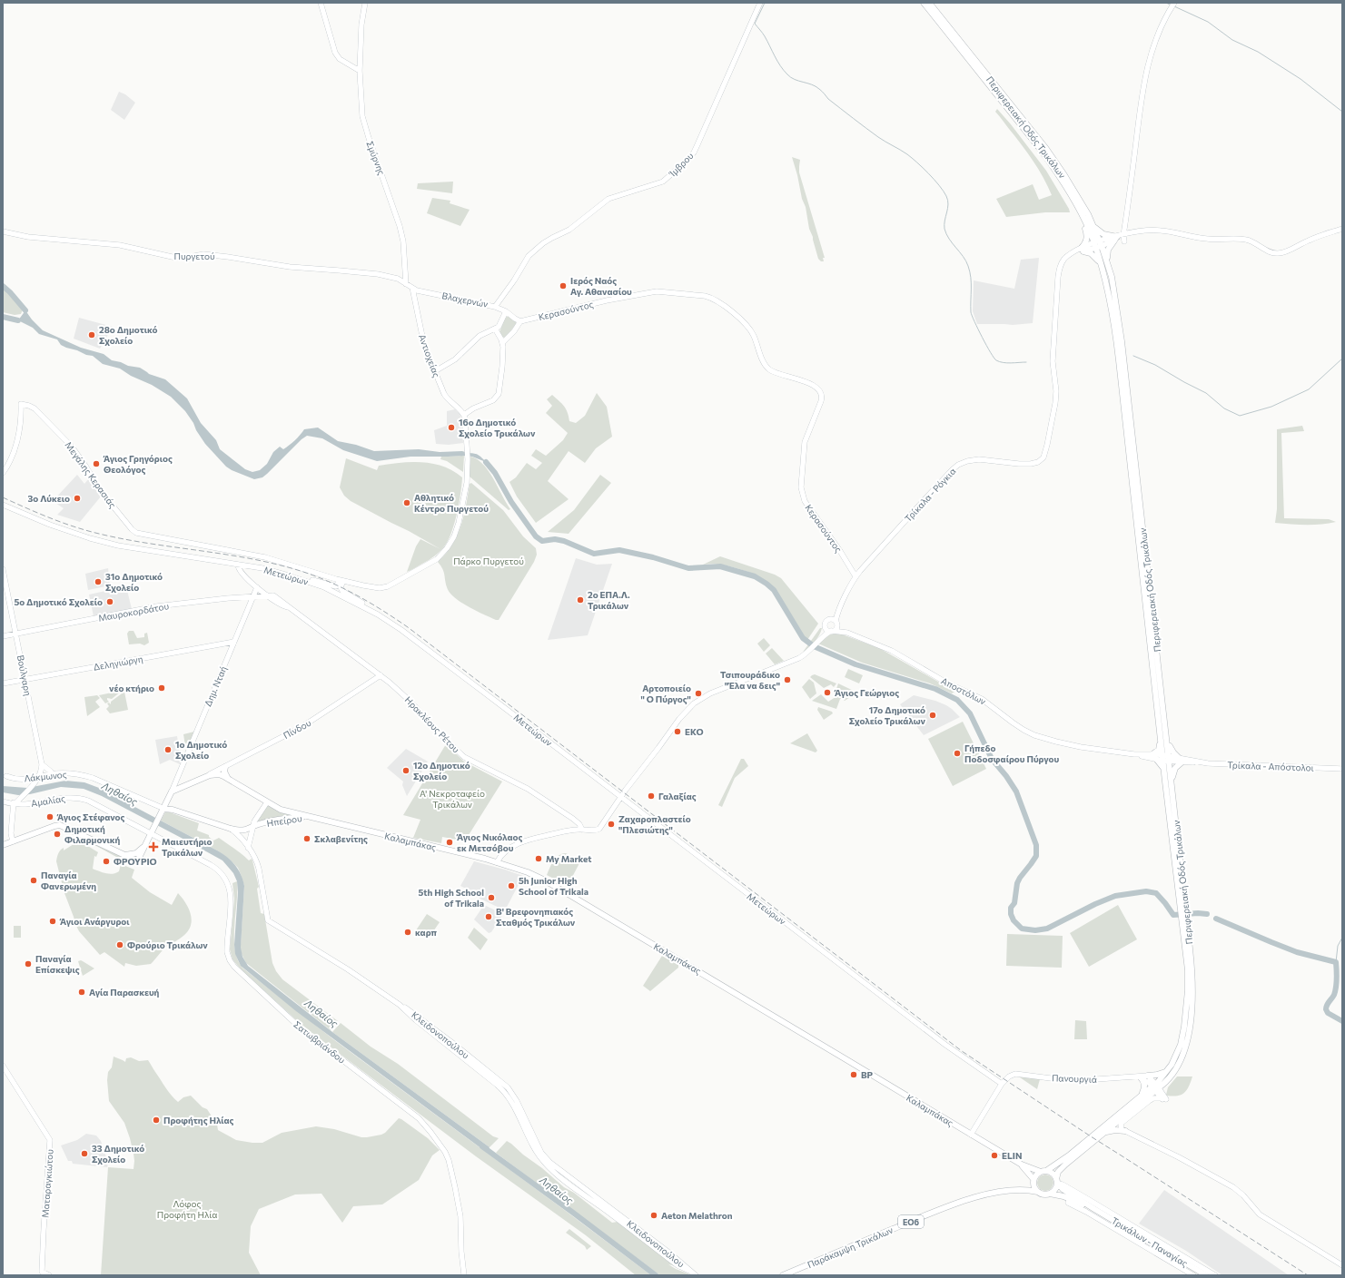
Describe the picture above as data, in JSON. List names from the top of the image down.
{
  "streets": {
    "main road": [
      "Περιφερειακή Οδός Τρικάλων",
      "Ηπείρου",
      "Καλαμπάκας",
      "ΕΟ6",
      "Τρικάλων - Παναγίας",
      "Παράκαμψη Τρικάλων"
    ],
    "street": [
      "Σμύρνης",
      "Ίμβρου",
      "Πυργετού",
      "Βλαχερνών",
      "Κερασούντος",
      "Αντιοχείας",
      "Μεγάλης Κερασιάς",
      "Τρίκαλα - Ρόγκια",
      "Μετεώρων",
      "Μαυροκορδάτου",
      "Δεληγιώργη",
      "Βούλγαρη",
      "Δημ. Νταή",
      "Αποστόλων",
      "Ηρακλέους Ρέτου",
      "Πίνδου",
      "Τρίκαλα - Απόστολοι",
      "Λάκμωνος",
      "Αμαλίας",
      "Κλειδονοπούλου",
      "Σατωβριάνδου",
      "Πανουργιά",
      "Ματαραγκιώτου"
    ]
  },
  "crossings": [
    ["Περιφερειακή Οδός Τρικάλων", "Τρίκαλα - Ρόγκια"],
    ["Περιφερειακή Οδός Τρικάλων", "Τρίκαλα - Απόστολοι"],
    ["Περιφερειακή Οδός Τρικάλων", "Καλαμπάκας"],
    ["Περιφερειακή Οδός Τρικάλων", "ΕΟ6"],
    ["Περιφερειακή Οδός Τρικάλων", "Τρικάλων - Παναγίας"],
    ["Περιφερειακή Οδός Τρικάλων", "Παράκαμψη Τρικάλων"],
    ["Σμύρνης", "Πυργετού"],
    ["Σμύρνης", "Βλαχερνών"],
    ["Ίμβρου", "Βλαχερνών"],
    ["Πυργετού", "Βλαχερνών"],
    ["Βλαχερνών", "Κερασούντος"],
    ["Βλαχερνών", "Αντιοχείας"],
    ["Κερασούντος", "Τρίκαλα - Ρόγκια"],
    ["Αντιοχείας", "Μεγάλης Κερασιάς"],
    ["Μετεώρων", "Πανουργιά"],
    ["Μαυροκορδάτου", "Βούλγαρη"],
    ["Μαυροκορδάτου", "Δημ. Νταή"],
    ["Μαυροκορδάτου", "Ηρακλέους Ρέτου"],
    ["Δεληγιώργη", "Βούλγαρη"],
    ["Δεληγιώργη", "Δημ. Νταή"],
    ["Βούλγαρη", "Λάκμωνος"],
    ["Αποστόλων", "Τρίκαλα - Απόστολοι"],
    ["Ηρακλέους Ρέτου", "Πίνδου"],
    ["Πίνδου", "Ηπείρου"],
    ["Λάκμωνος", "Ηπείρου"],
    ["Αμαλίας", "Σατωβριάνδου"],
    ["Ηπείρου", "Καλαμπάκας"],
    ["Καλαμπάκας", "ΕΟ6"],
    ["Καλαμπάκας", "Τρικάλων - Παναγίας"],
    ["Καλαμπάκας", "Παράκαμψη Τρικάλων"],
    ["ΕΟ6", "Τρικάλων - Παναγίας"],
    ["ΕΟ6", "Παράκαμψη Τρικάλων"],
    ["Τρικάλων - Παναγίας", "Παράκαμψη Τρικάλων"]
  ],
  "water": ["Ληθαίος"],
  "parks": ["Πάρκο Πυργετού", "A' Νεκροταφείο Τρικάλων", "Λόφος Προφήτη Ηλία"],
  "places": {
    "other": [
      "Ιερός Ναός Αγ. Αθανασίου",
      "28ο Δημοτικό Σχολείο",
      "16ο Δημοτικό Σχολείο Τρικάλων",
      "Άγιος Γρηγόριος Θεολόγος",
      "3ο Λύκειο",
      "Αθλητικό Κέντρο Πυργετού",
      "31ο Δημοτικό Σχολείο",
      "2ο ΕΠΑ.Λ. Τρικάλων",
      "5ο Δημοτικό Σχολείο",
      "Τσιπουράδικο \"Έλα να δεις\"",
      "νέο κτήριο",
      "Άγιος Γεώργιος",
      "Αρτοποιείο \" Ο Πύργος\"",
      "17ο Δημοτικό Σχολείο Τρικάλων",
      "EKO",
      "1ο Δημοτικό Σχολείο",
      "Γήπεδο Ποδοσφαίρου Πύργου",
      "12ο Δημοτικό Σχολείο",
      "Γαλαξίας",
      "Άγιος Στέφανος",
      "Ζαχαροπλαστείο \"Πλεσιώτης\"",
      "Δημοτική Φιλαρμονική",
      "Σκλαβενίτης",
      "Άγιος Νικόλαος εκ Μετσόβου",
      "My Market",
      "ΦΡΟΥΡΙΟ",
      "Παναγία Φανερωμένη",
      "5h Junior High School of Trikala",
      "5th High School of Trikala",
      "Β' Βρεφονηπιακός Σταθμός Τρικάλων",
      "Άγιοι Ανάργυροι",
      "καρπ",
      "Φρούριο Τρικάλων",
      "Παναγία Επίσκεψις",
      "Αγία Παρασκευή",
      "BP",
      "Προφήτης Ηλίας",
      "33 Δημοτικό Σχολείο",
      "ELIN",
      "Aeton Melathron"
    ],
    "health": ["Μαιευτήριο Τρικάλων"]
  }
}
